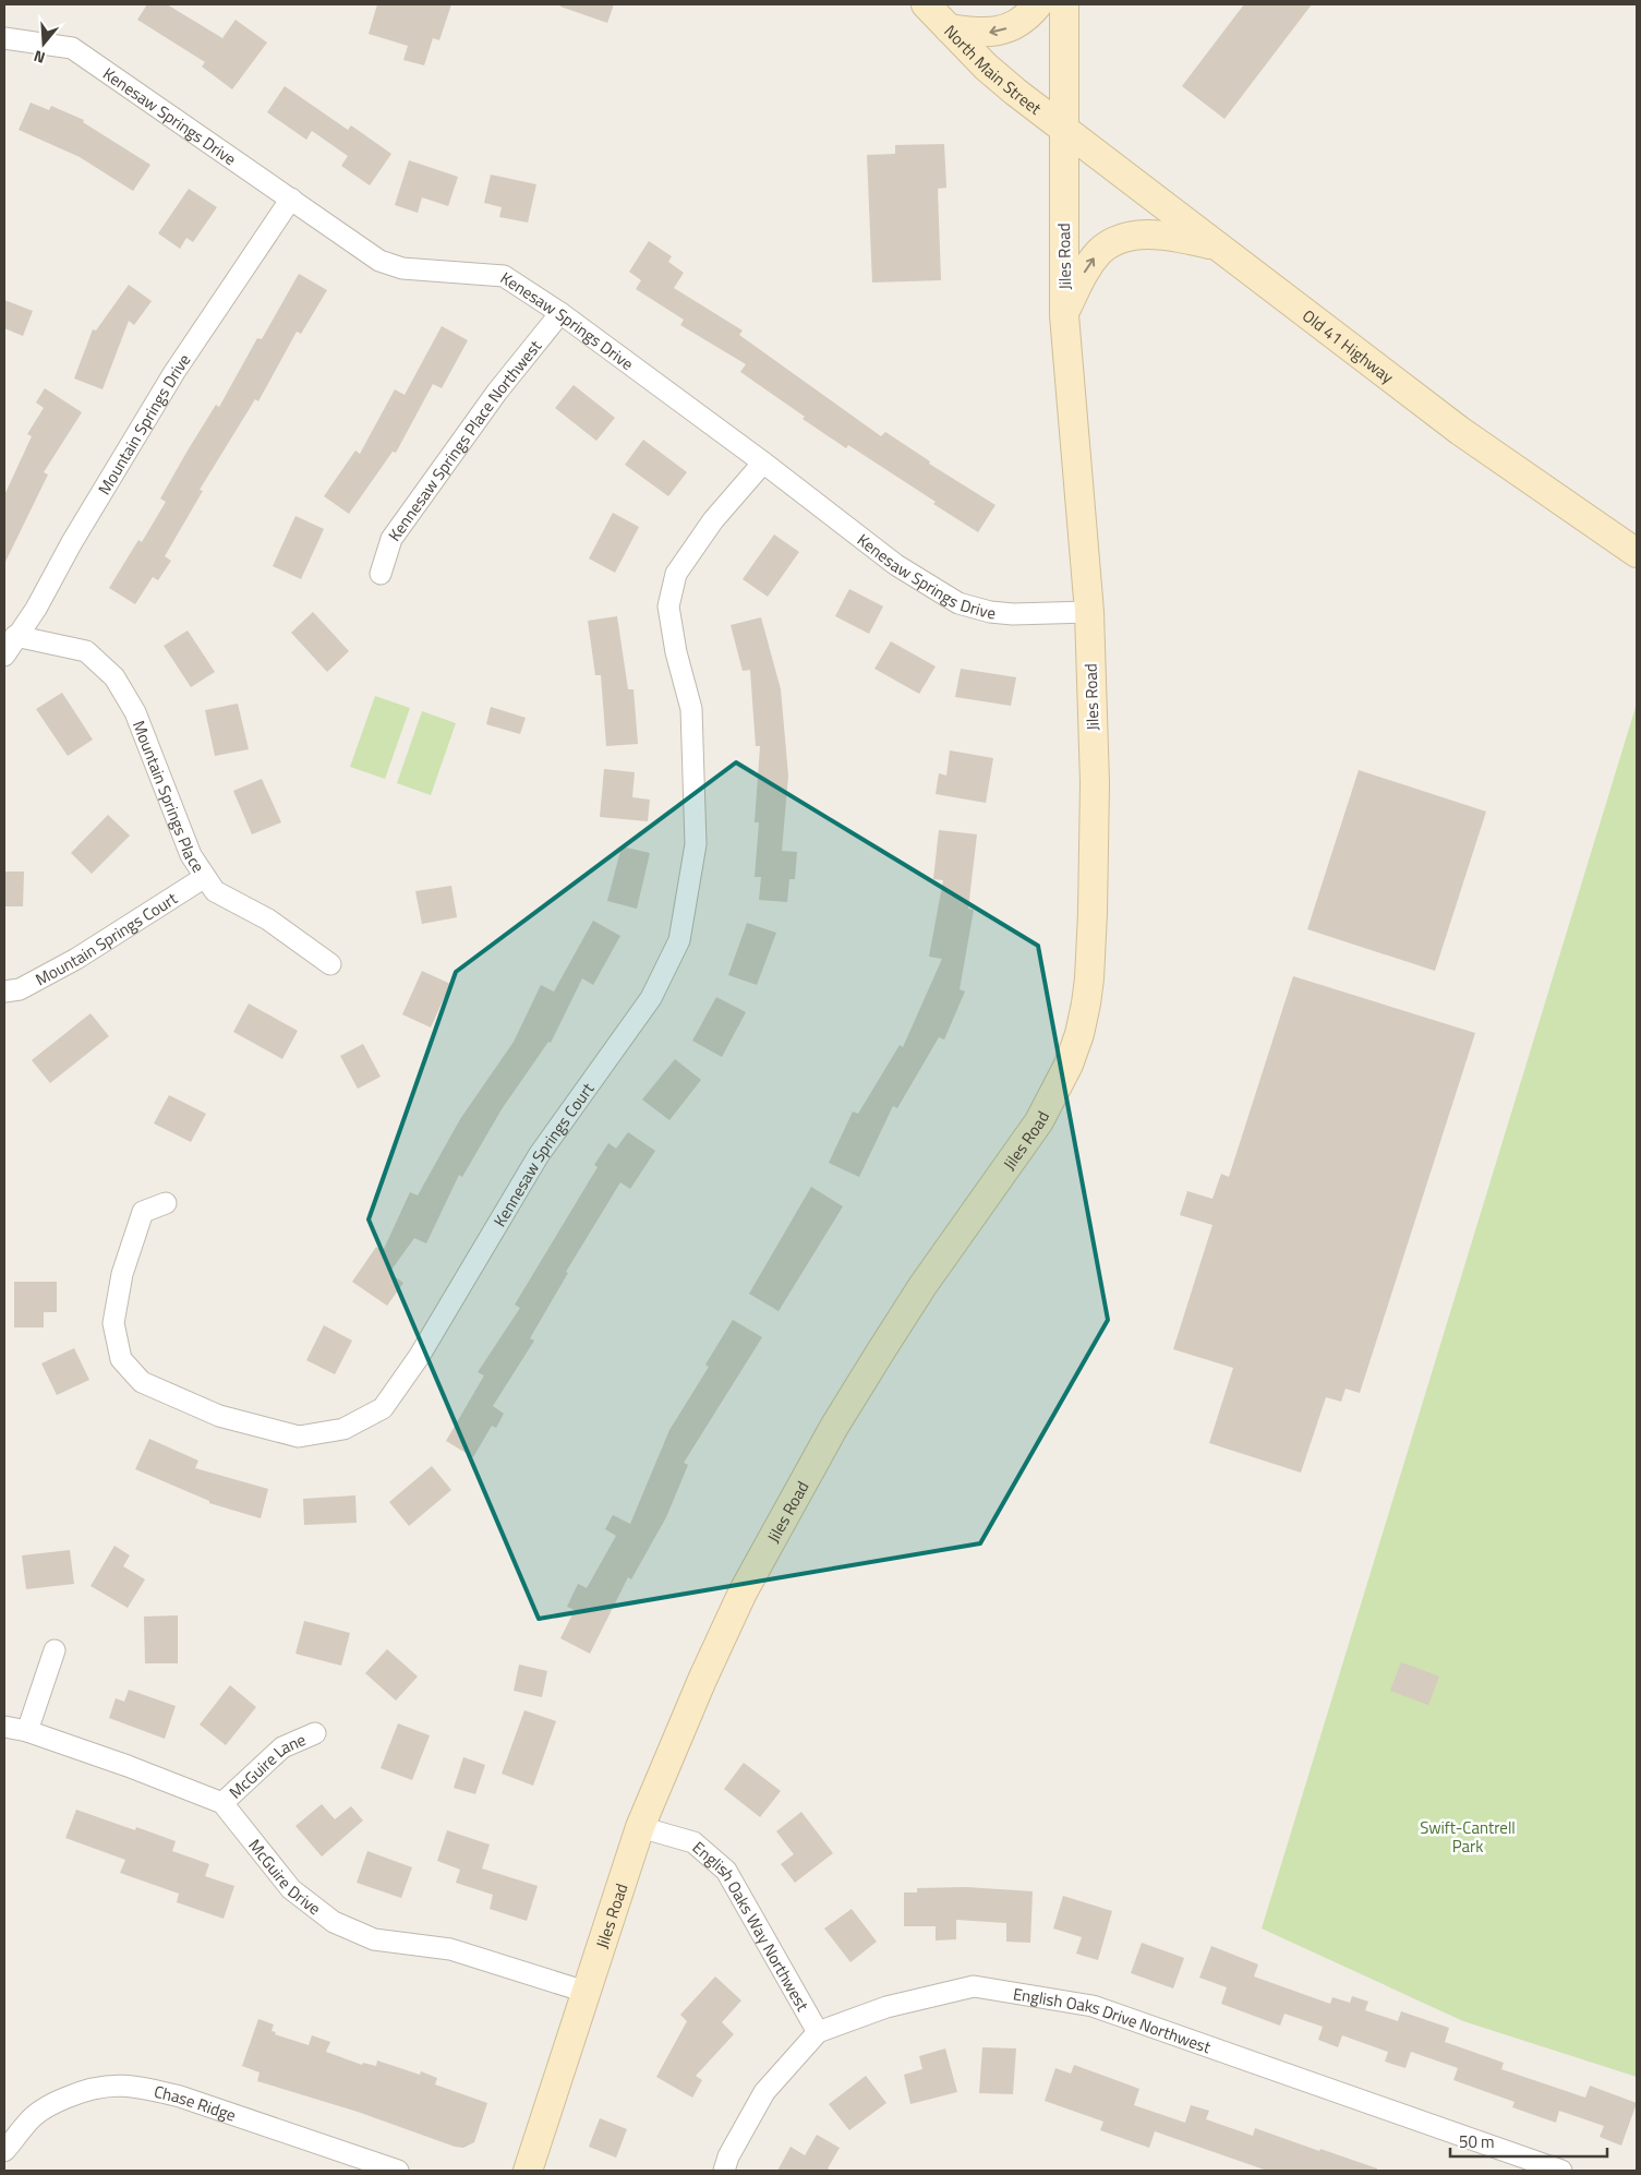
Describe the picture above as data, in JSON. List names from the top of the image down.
{
  "streets": {
    "street": [
      "North Main Street",
      "Kenesaw Springs Drive",
      "Jiles Road",
      "Old 41 Highway",
      "Mountain Springs Drive",
      "Kennesaw Springs Place Northwest",
      "Mountain Springs Place",
      "Mountain Springs Court",
      "Kennesaw Springs Court",
      "McGuire Lane",
      "McGuire Drive",
      "English Oaks Way Northwest",
      "English Oaks Drive Northwest",
      "Chase Ridge"
    ]
  },
  "crossings": [
    ["North Main Street", "Jiles Road"],
    ["North Main Street", "Old 41 Highway"],
    ["Kenesaw Springs Drive", "Jiles Road"],
    ["Kenesaw Springs Drive", "Mountain Springs Drive"],
    ["Kenesaw Springs Drive", "Kennesaw Springs Place Northwest"],
    ["Kenesaw Springs Drive", "Kennesaw Springs Court"],
    ["Jiles Road", "Old 41 Highway"],
    ["Jiles Road", "McGuire Drive"],
    ["Jiles Road", "English Oaks Way Northwest"],
    ["Mountain Springs Drive", "Mountain Springs Place"],
    ["Mountain Springs Place", "Mountain Springs Court"],
    ["McGuire Lane", "McGuire Drive"],
    ["English Oaks Way Northwest", "English Oaks Drive Northwest"]
  ],
  "parks": ["Swift-Cantrell Park"],
  "scale_bar": "50 m",
  "north": "bottom"
}
